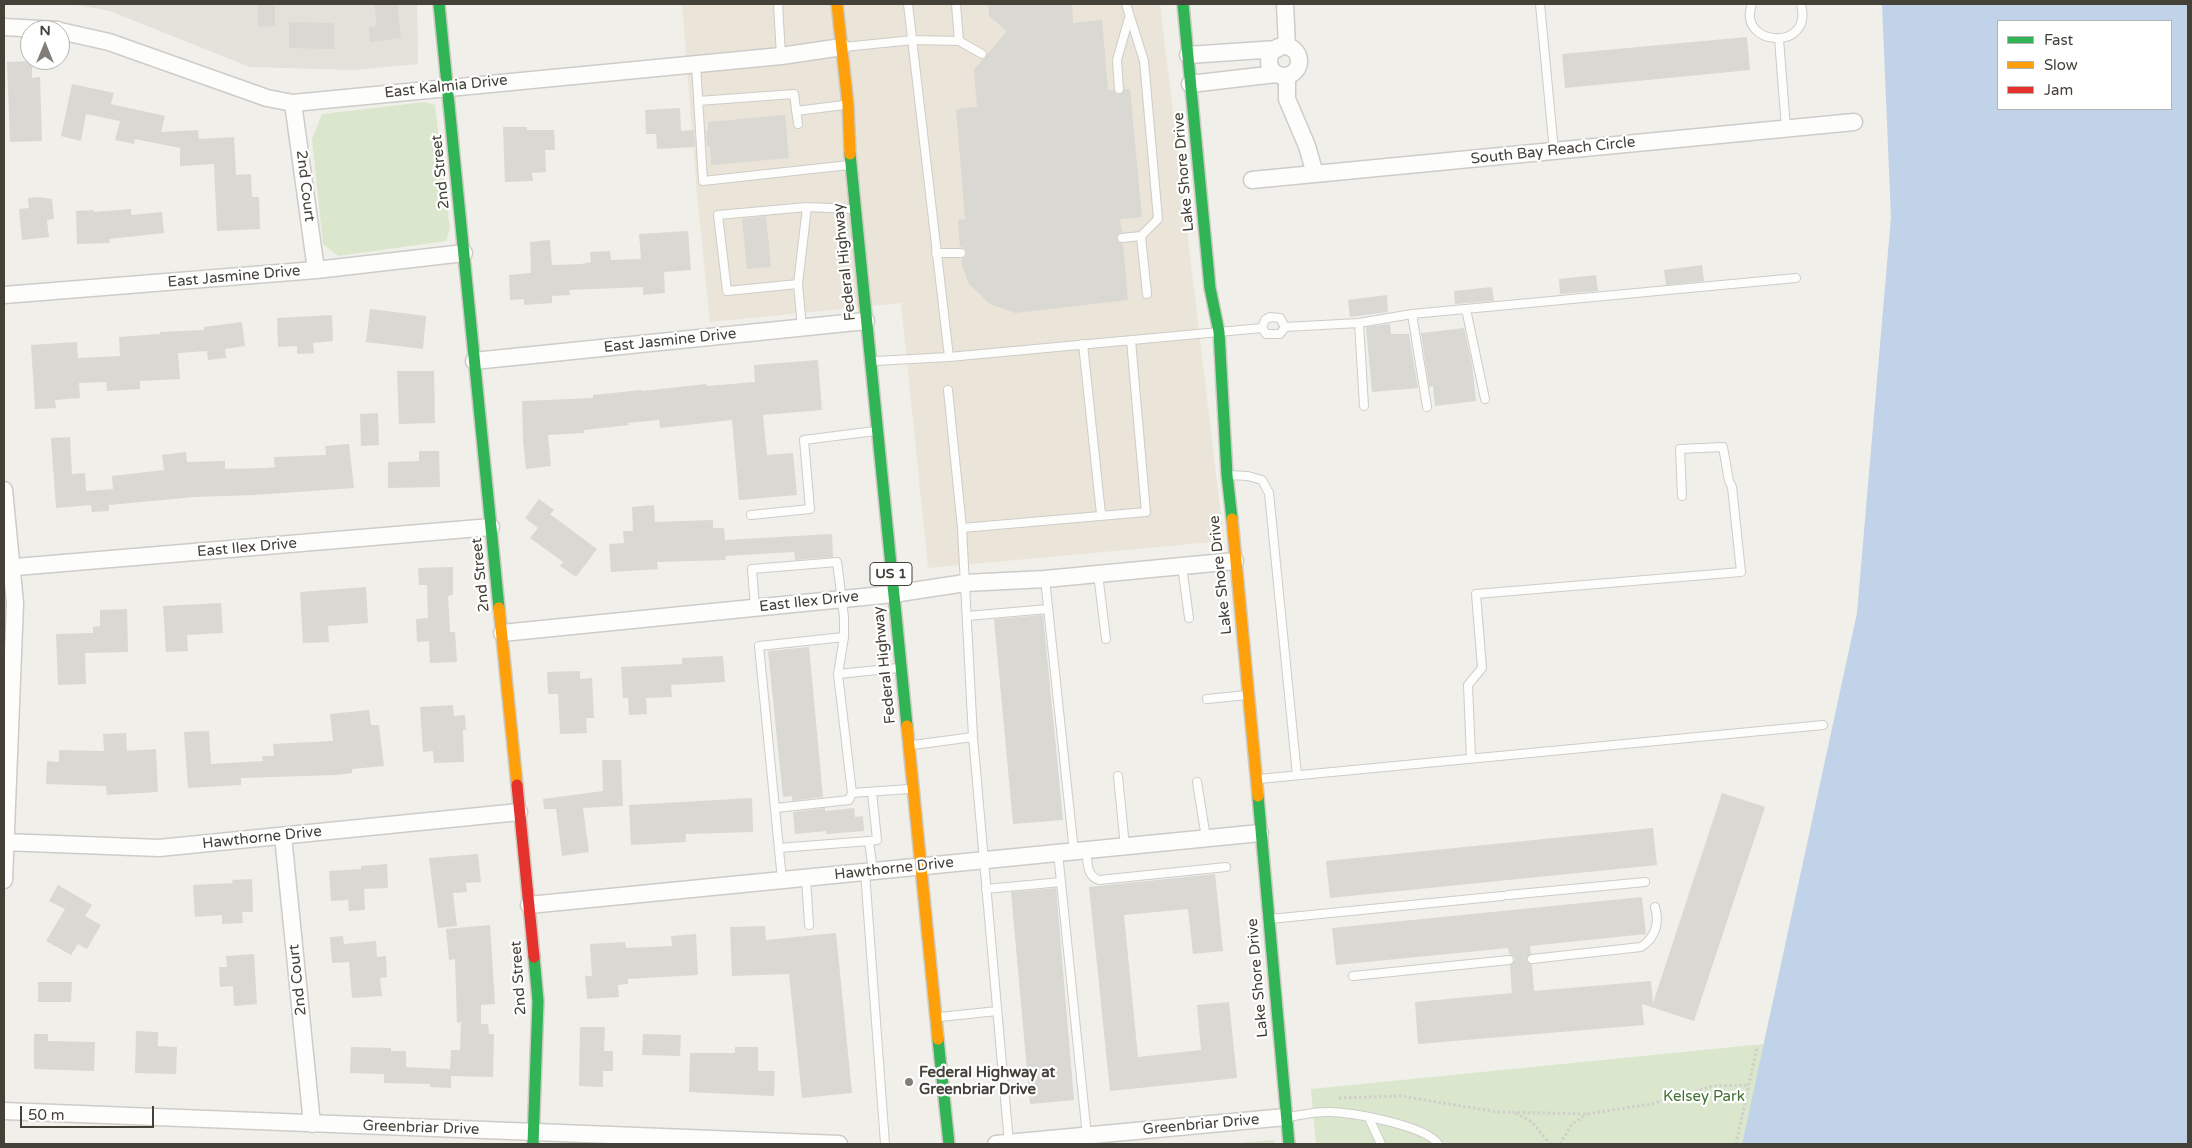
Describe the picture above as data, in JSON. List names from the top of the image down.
{
  "streets": {
    "street": [
      "East Kalmia Drive",
      "South Bay Reach Circle",
      "2nd Street",
      "Lake Shore Drive",
      "2nd Court",
      "Federal Highway",
      "East Jasmine Drive",
      "East Ilex Drive",
      "US 1",
      "Hawthorne Drive",
      "Greenbriar Drive"
    ]
  },
  "crossings": [
    ["East Kalmia Drive", "2nd Street"],
    ["East Kalmia Drive", "2nd Court"],
    ["East Kalmia Drive", "Federal Highway"],
    ["2nd Street", "East Jasmine Drive"],
    ["2nd Street", "East Ilex Drive"],
    ["2nd Street", "Hawthorne Drive"],
    ["2nd Street", "Greenbriar Drive"],
    ["Lake Shore Drive", "East Ilex Drive"],
    ["Lake Shore Drive", "Hawthorne Drive"],
    ["Lake Shore Drive", "Greenbriar Drive"],
    ["2nd Court", "East Jasmine Drive"],
    ["2nd Court", "Hawthorne Drive"],
    ["2nd Court", "Greenbriar Drive"],
    ["Federal Highway", "East Jasmine Drive"],
    ["Federal Highway", "East Ilex Drive"],
    ["Federal Highway", "Hawthorne Drive"]
  ],
  "parks": ["Kelsey Park"],
  "places": ["Federal Highway at Greenbriar Drive"],
  "legend": ["Fast", "Slow", "Jam"],
  "scale_bar": "50 m",
  "north": "top"
}
